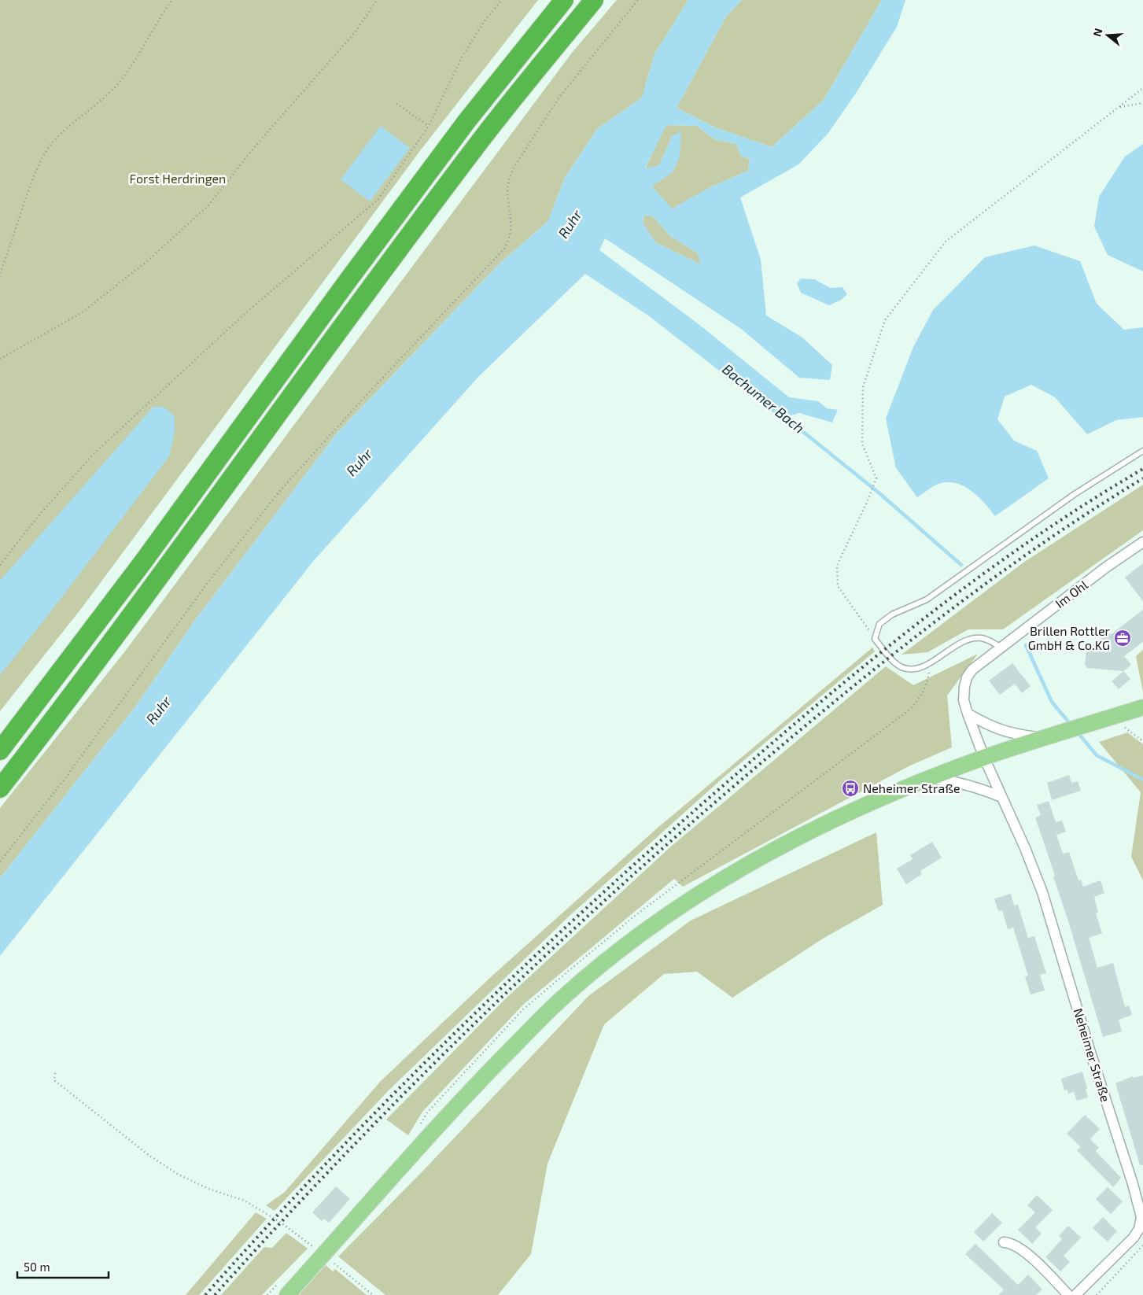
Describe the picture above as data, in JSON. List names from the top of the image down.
{
  "streets": {
    "street": ["Im Ohl", "Neheimer Straße"]
  },
  "crossings": [
    ["Im Ohl", "Neheimer Straße"]
  ],
  "water": ["Ruhr", "Bachumer Bach"],
  "parks": ["Forst Herdringen"],
  "places": {
    "office": ["Brillen Rottler GmbH & Co.KG"],
    "bus stop": ["Neheimer Straße"]
  },
  "scale_bar": "50 m",
  "north": "left"
}
